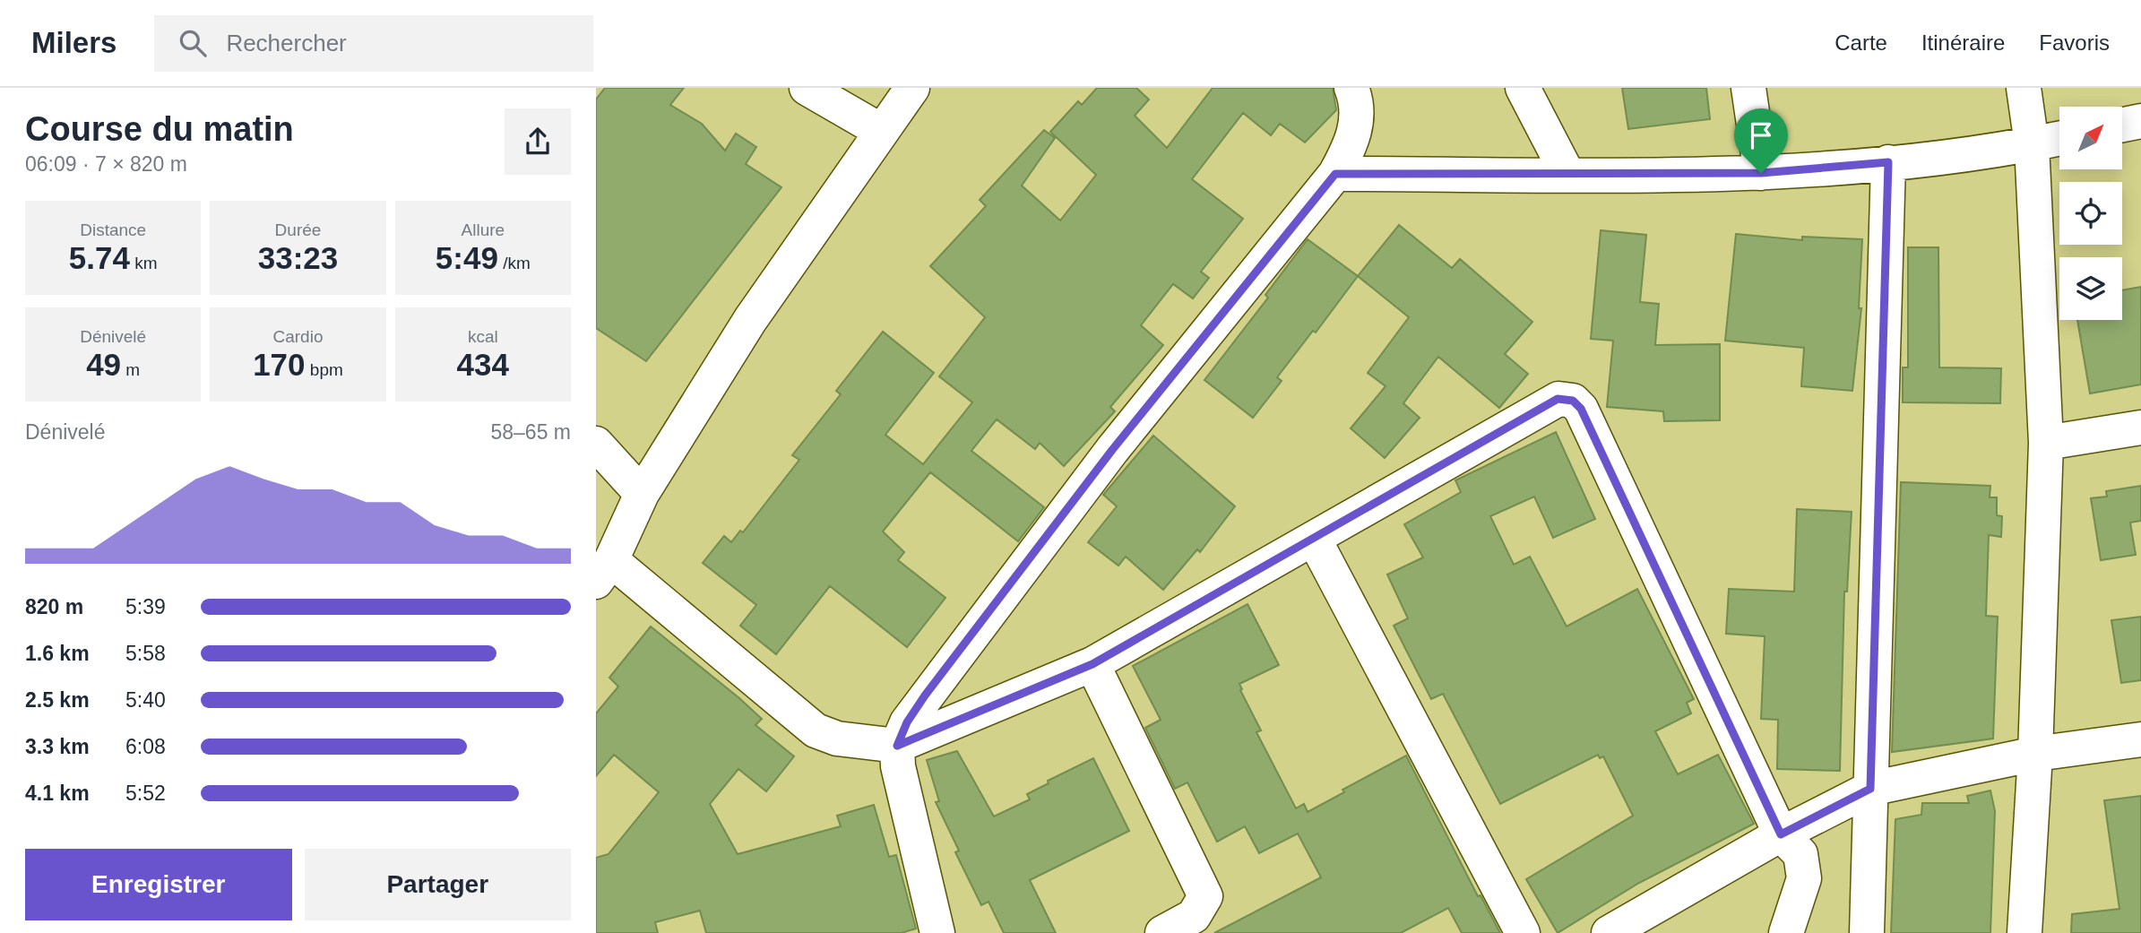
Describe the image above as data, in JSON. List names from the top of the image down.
{
  "north": "top right",
  "page": {
    "header": "Milers",
    "search": "Rechercher",
    "nav": ["Carte", "Itinéraire", "Favoris"],
    "heading": ["Course du matin", "06:09 · 7 × 820 m"],
    "stats": [
      ["Distance", "5.74 km"],
      ["Durée", "33:23"],
      ["Allure", "5:49 /km"],
      ["Dénivelé", "49 m"],
      ["Cardio", "170 bpm"],
      ["kcal", "434"]
    ],
    "chart": ["Dénivelé", "58–65 m"],
    "list": [
      {
        "name": "820 m",
        "note": "5:39"
      },
      {
        "name": "1.6 km",
        "note": "5:58"
      },
      {
        "name": "2.5 km",
        "note": "5:40"
      },
      {
        "name": "3.3 km",
        "note": "6:08"
      },
      {
        "name": "4.1 km",
        "note": "5:52"
      }
    ],
    "buttons": ["Enregistrer", "Partager"]
  }
}
